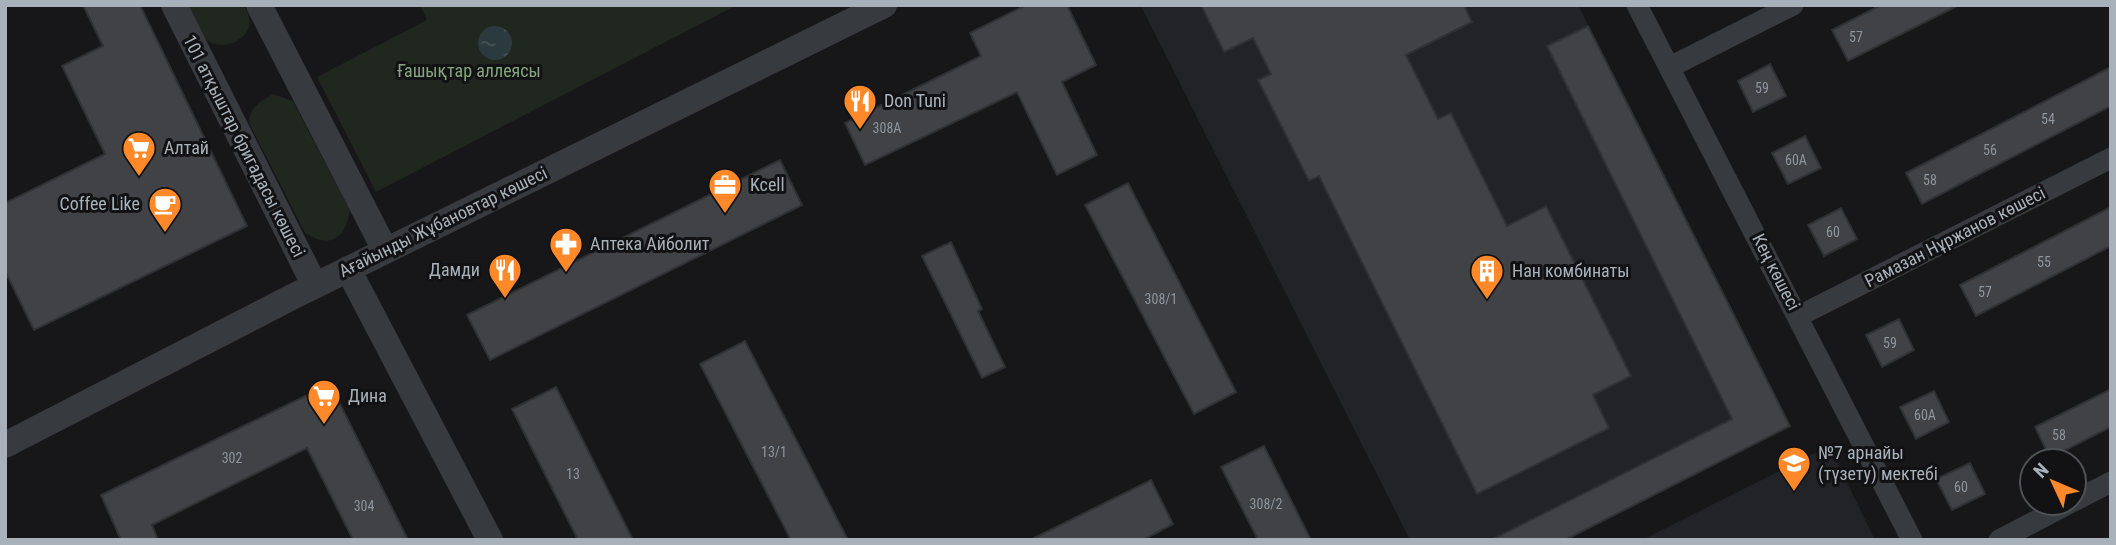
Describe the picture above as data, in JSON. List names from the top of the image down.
{
  "streets": {
    "street": [
      "101 атқыштар бригадасы көшесі",
      "Ағайынды Жұбановтар көшесі",
      "Рамазан Нұржанов көшесі",
      "Кең көшесі"
    ]
  },
  "crossings": [
    ["101 атқыштар бригадасы көшесі", "Ағайынды Жұбановтар көшесі"],
    ["Рамазан Нұржанов көшесі", "Кең көшесі"]
  ],
  "parks": ["Ғашықтар аллеясы"],
  "places": {
    "restaurant": ["Don Tuni", "Дамди"],
    "supermarket": ["Алтай", "Дина"],
    "office": ["Kcell"],
    "cafe": ["Coffee Like"],
    "pharmacy": ["Аптека Айболит"],
    "building": ["Нан комбинаты"],
    "school or university": ["№7 арнайы (түзету) мектебі"]
  },
  "house_numbers": [
    "57",
    "59",
    "54",
    "308А",
    "56",
    "60А",
    "58",
    "60",
    "55",
    "57",
    "308/1",
    "59",
    "60А",
    "58",
    "13/1",
    "302",
    "13",
    "60",
    "308/2",
    "304"
  ],
  "north": "top left"
}
